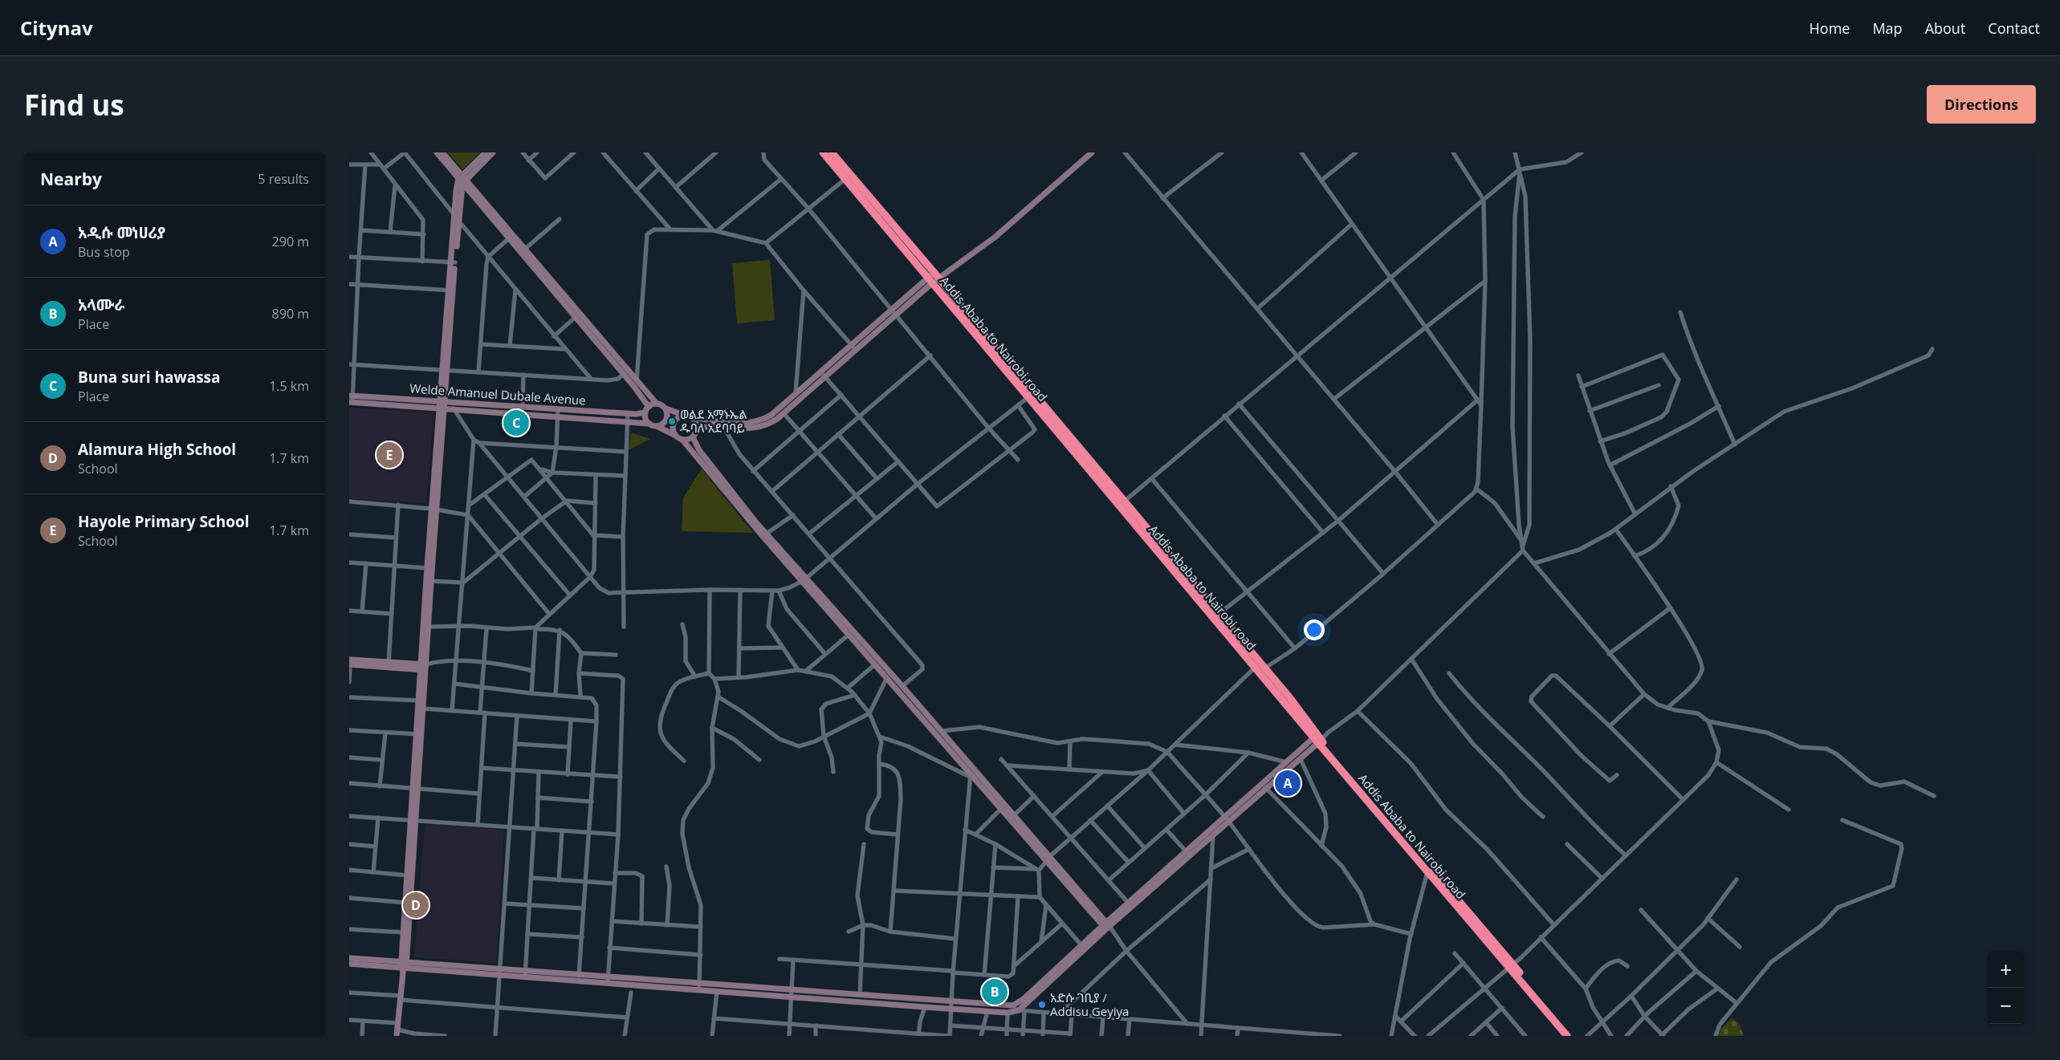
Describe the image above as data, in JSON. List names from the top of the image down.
{
  "streets": {
    "highway": ["Addis Ababa to Nairobi road"],
    "main road": ["Welde Amanuel Dubale Avenue"]
  },
  "places": ["ወልደ አማኑኤል ዱባለ አደባባይ", "አድሱ ገቢያ / Addisu Geyiya"],
  "page": {
    "header": "Citynav",
    "nav": [
      "Home",
      "Map",
      "About",
      "Contact"
    ],
    "buttons": "Directions",
    "title": "Find us",
    "heading": ["Nearby", "5 results"],
    "list": [
      {
        "mark": "A",
        "name": "አዲሱ መነሀሪያ",
        "note": "Bus stop",
        "value": "290 m"
      },
      {
        "mark": "B",
        "name": "አላሙራ",
        "note": "Place",
        "value": "890 m"
      },
      {
        "mark": "C",
        "name": "Buna suri hawassa",
        "note": "Place",
        "value": "1.5 km"
      },
      {
        "mark": "D",
        "name": "Alamura High School",
        "note": "School",
        "value": "1.7 km"
      },
      {
        "mark": "E",
        "name": "Hayole Primary School",
        "note": "School",
        "value": "1.7 km"
      }
    ],
    "pins": [
      "C",
      "E",
      "A",
      "D",
      "B"
    ],
    "map_buttons": ["+", "−"]
  }
}
